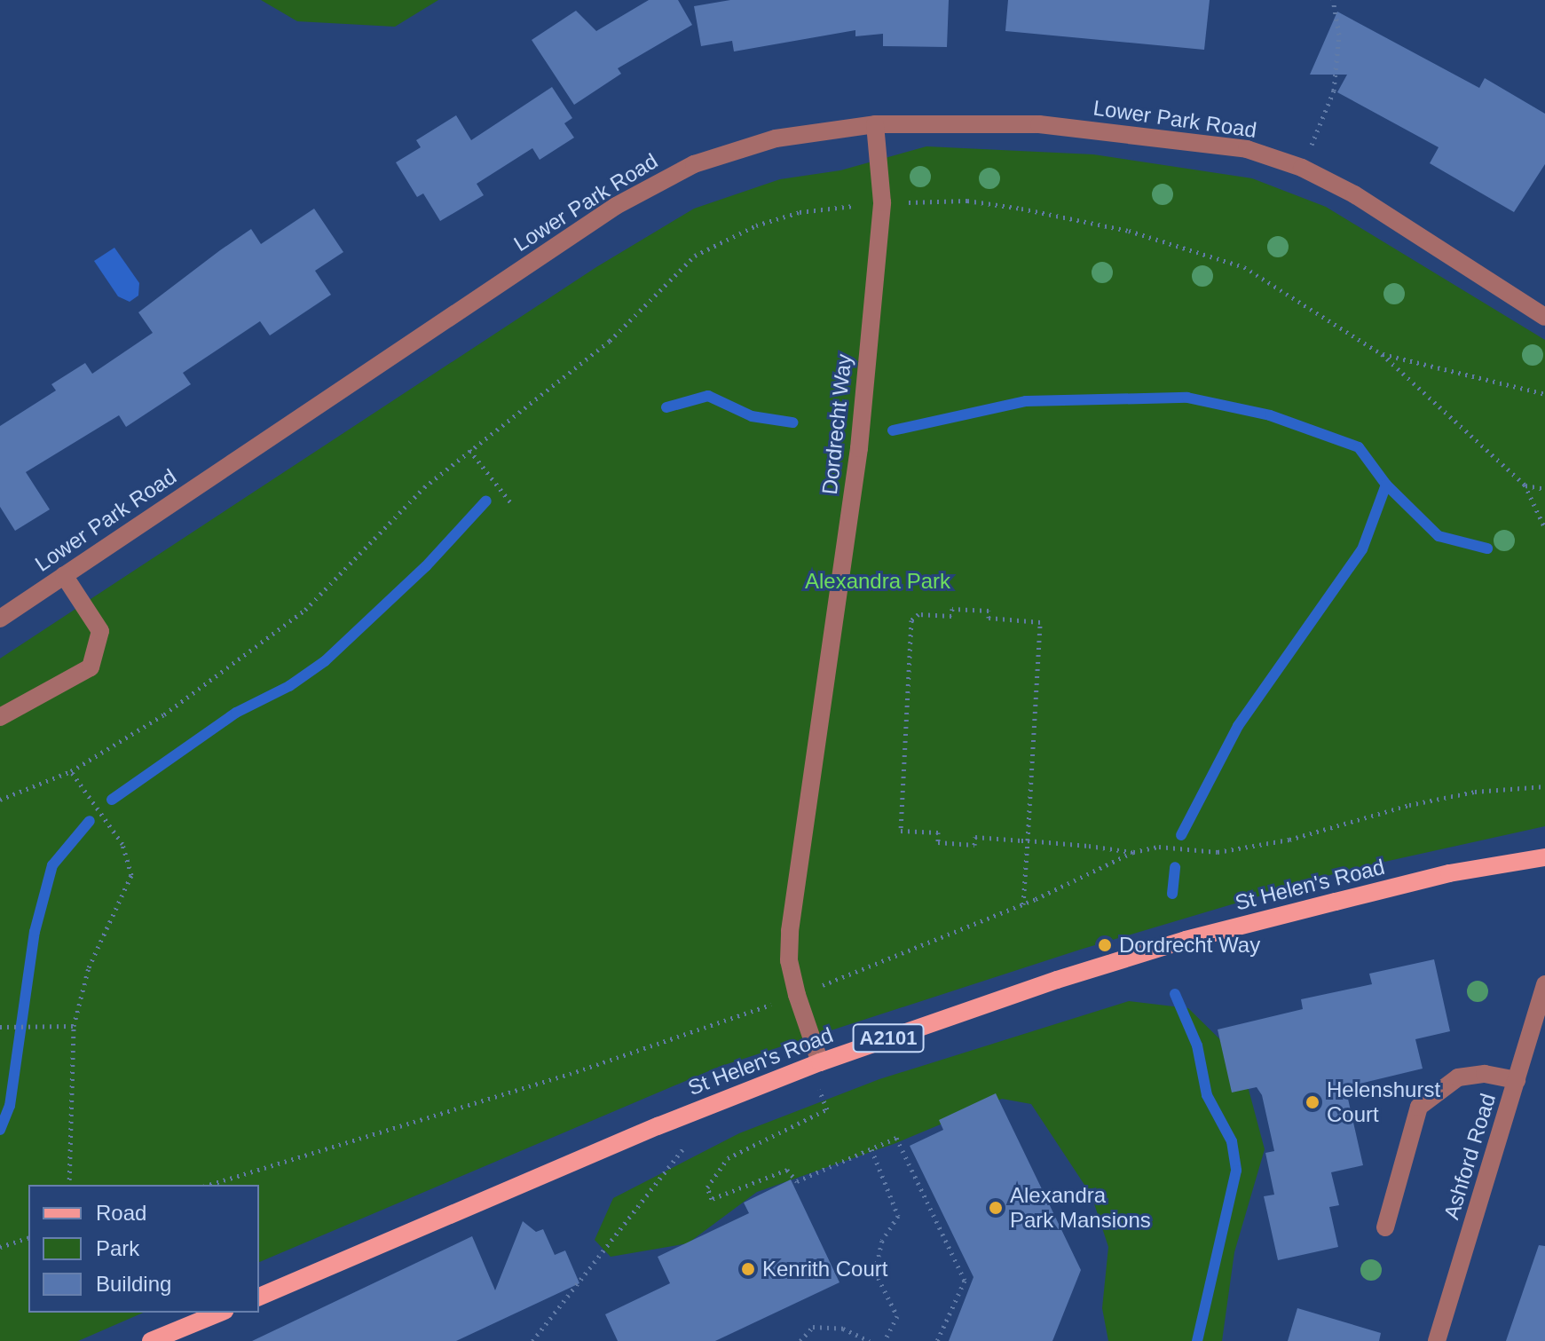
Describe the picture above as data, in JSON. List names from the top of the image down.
{
  "streets": {
    "main road": ["St Helen's Road", "A2101"],
    "street": ["Lower Park Road", "Dordrecht Way", "Ashford Road"]
  },
  "crossings": [
    ["Lower Park Road", "Dordrecht Way"],
    ["Dordrecht Way", "St Helen's Road"]
  ],
  "parks": ["Alexandra Park"],
  "places": [
    "Dordrecht Way",
    "Helenshurst Court",
    "Alexandra Park Mansions",
    "Kenrith Court"
  ],
  "legend": ["Road", "Park", "Building"]
}
